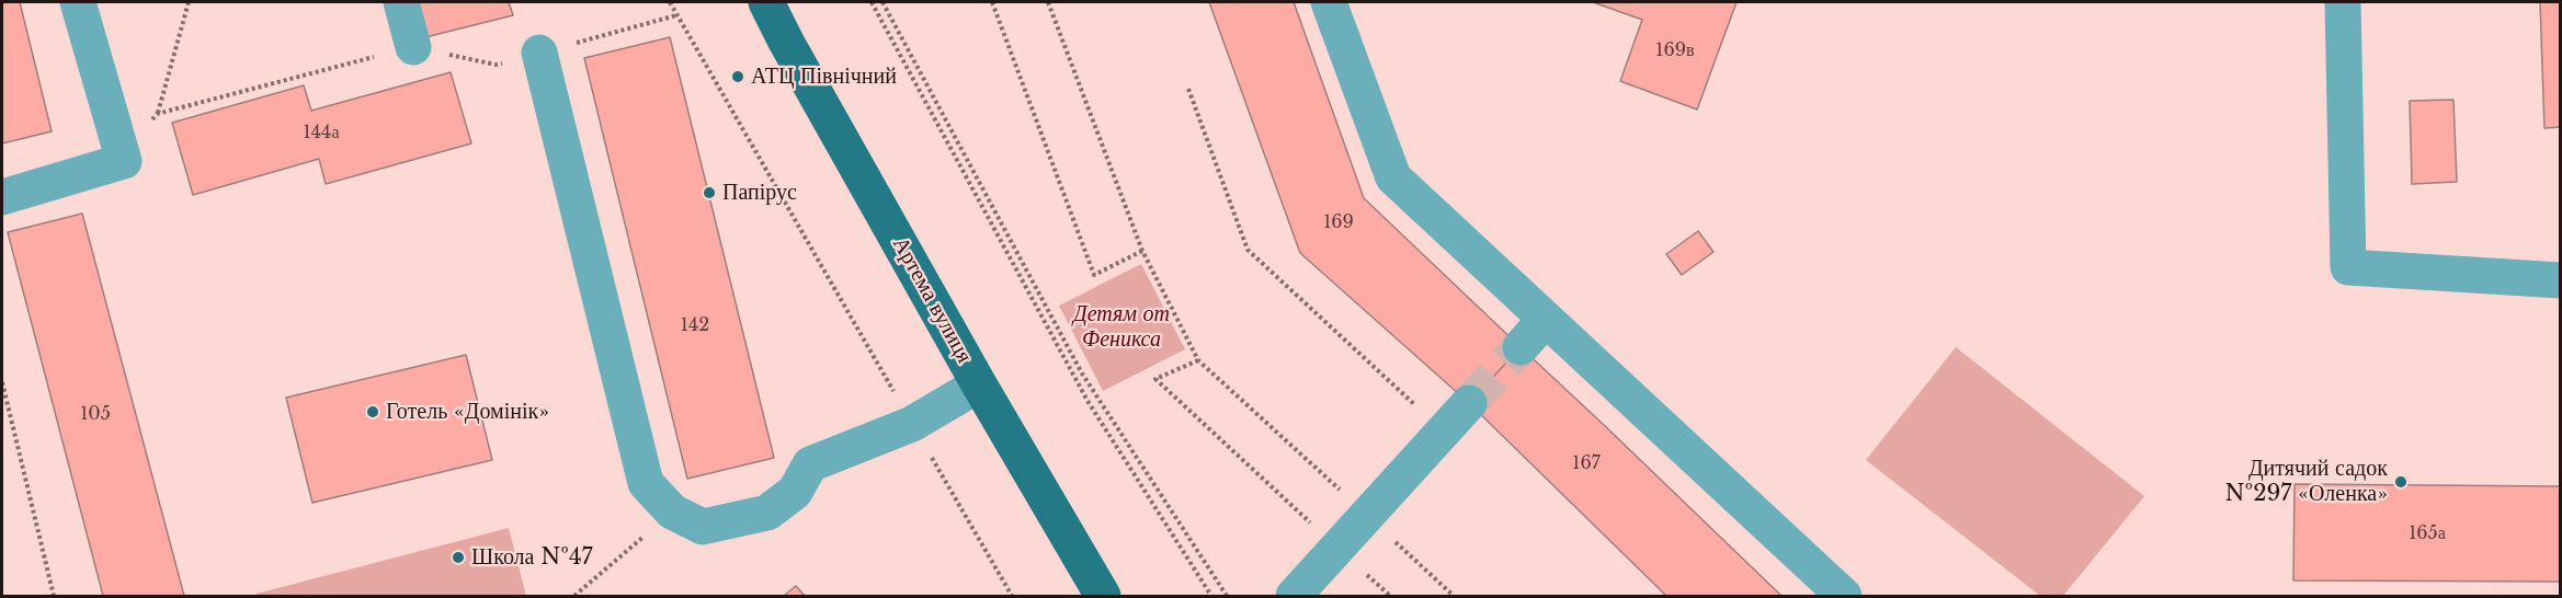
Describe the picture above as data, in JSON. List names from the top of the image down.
{
  "streets": {
    "main road": ["Артема вулиця"]
  },
  "parks": ["Детям от Феникса"],
  "places": [
    "АТЦ Північний",
    "Папірус",
    "Готель «Домінік»",
    "Дитячий садок №297 «Оленка»",
    "Школа №47"
  ],
  "house_numbers": [
    "169в",
    "144а",
    "169",
    "142",
    "105",
    "167",
    "165а"
  ]
}
